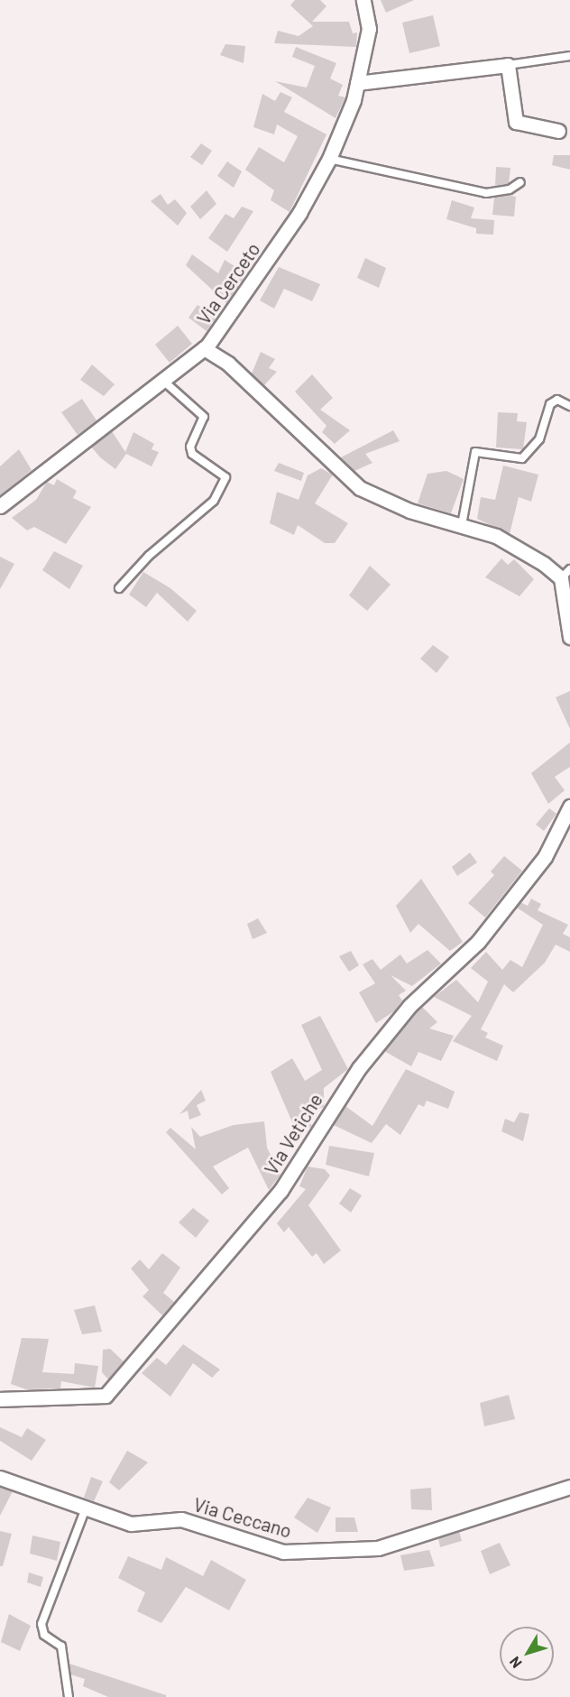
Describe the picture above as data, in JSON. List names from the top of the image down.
{
  "streets": {
    "street": ["Via Cerceto", "Via Vetiche", "Via Ceccano"]
  },
  "north": "bottom left"
}
